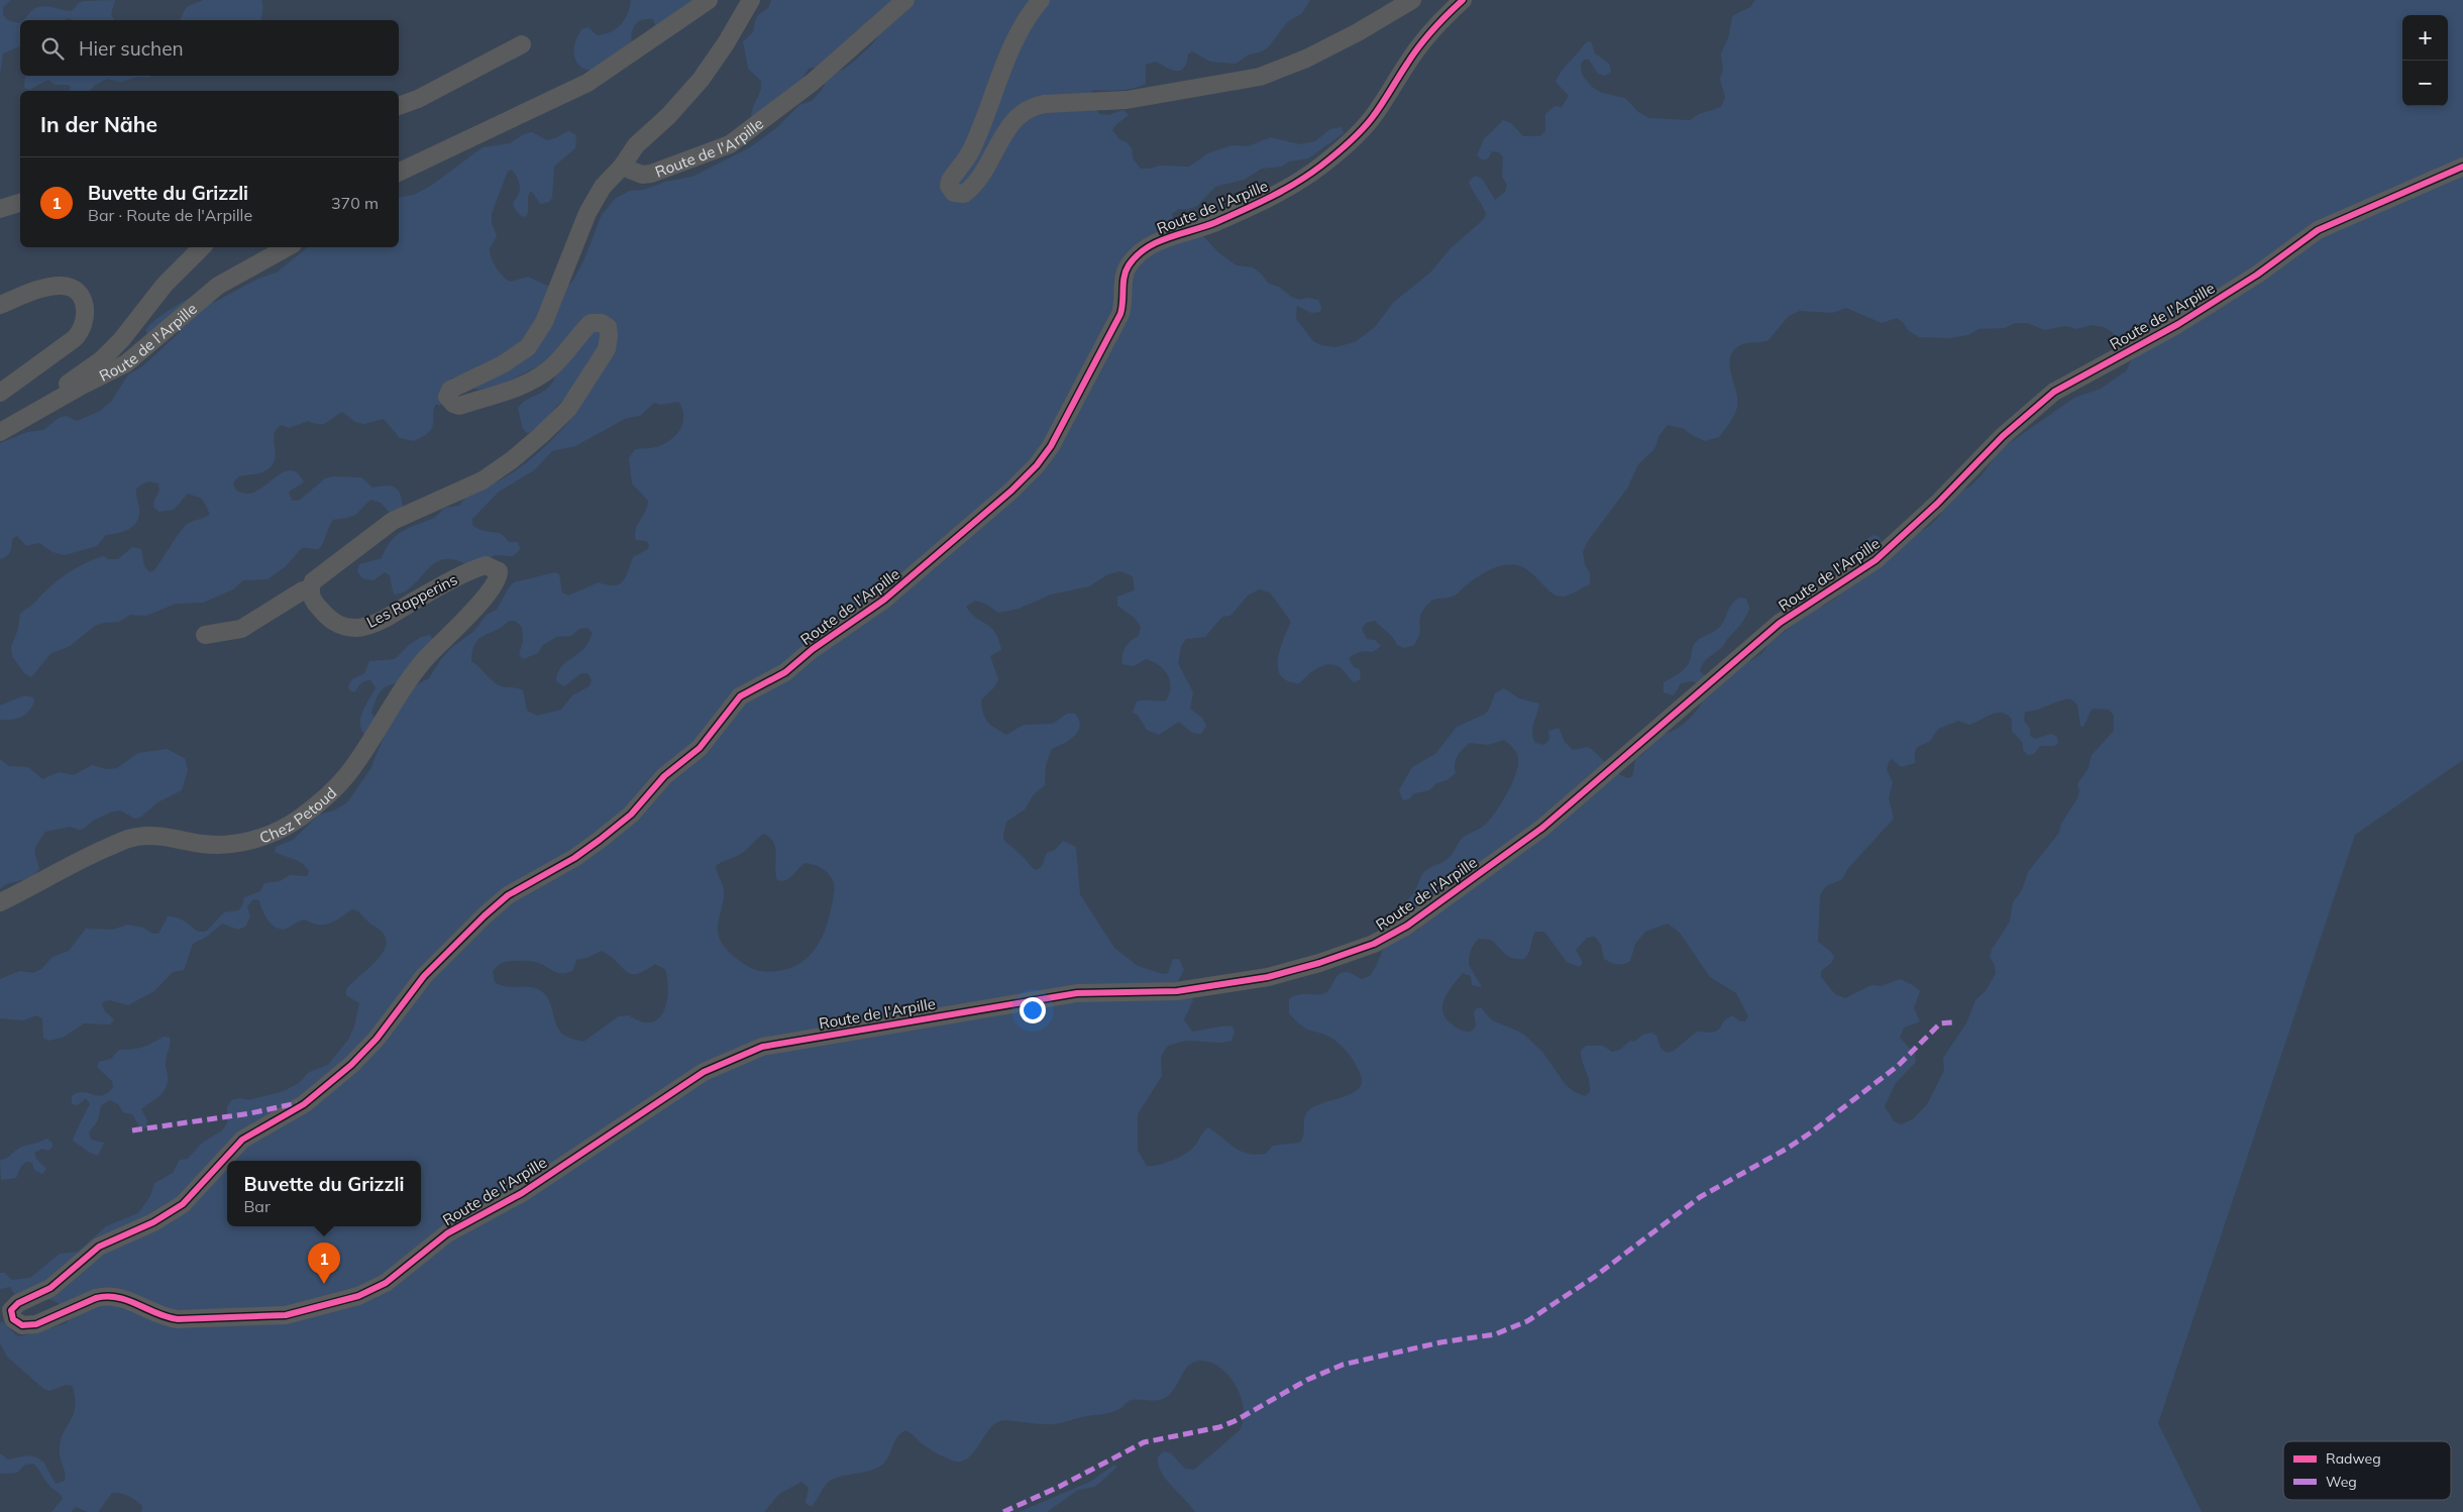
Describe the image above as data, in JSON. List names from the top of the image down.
{
  "streets": {
    "street": ["Route de l'Arpille", "Les Rapperins", "Chez Petoud"]
  },
  "crossings": [
    ["Les Rapperins", "Chez Petoud"]
  ],
  "legend": ["Radweg", "Weg"],
  "page": {
    "map_buttons": ["+", "−"],
    "search": "Hier suchen",
    "heading": "In der Nähe",
    "list": [
      {
        "mark": "1",
        "name": "Buvette du Grizzli",
        "note": "Bar · Route de l'Arpille",
        "value": "370 m"
      }
    ],
    "popup": ["Buvette du Grizzli", "Bar"],
    "pins": "1"
  }
}
